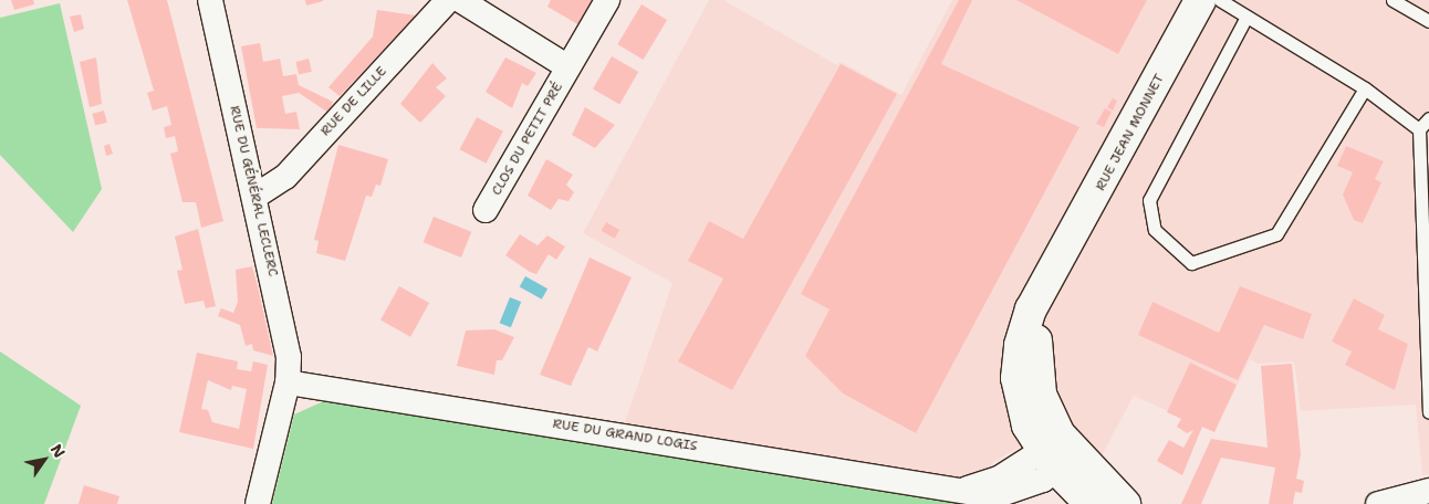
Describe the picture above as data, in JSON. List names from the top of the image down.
{
  "streets": {
    "street": [
      "RUE DE LILLE",
      "RUE JEAN MONNET",
      "CLOS DU PETIT PRÉ",
      "RUE DU GÉNÉRAL LECLERC",
      "RUE DU GRAND LOGIS"
    ]
  },
  "crossings": [
    ["RUE DE LILLE", "RUE DU GÉNÉRAL LECLERC"],
    ["RUE JEAN MONNET", "RUE DU GRAND LOGIS"],
    ["RUE DU GÉNÉRAL LECLERC", "RUE DU GRAND LOGIS"]
  ],
  "north": "top right"
}
